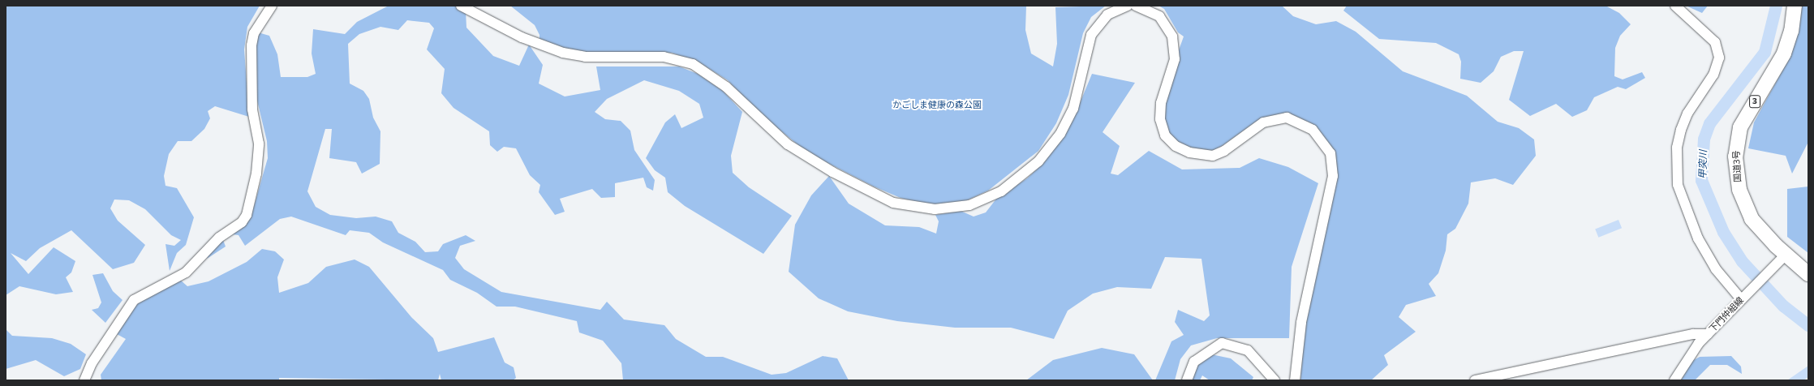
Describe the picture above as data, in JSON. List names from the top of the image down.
{
  "streets": {
    "highway": ["3", "国道3号"],
    "street": ["下門仲組線"]
  },
  "crossings": [
    ["国道3号", "下門仲組線"]
  ],
  "water": ["甲突川"],
  "parks": ["かごしま健康の森公園"]
}
